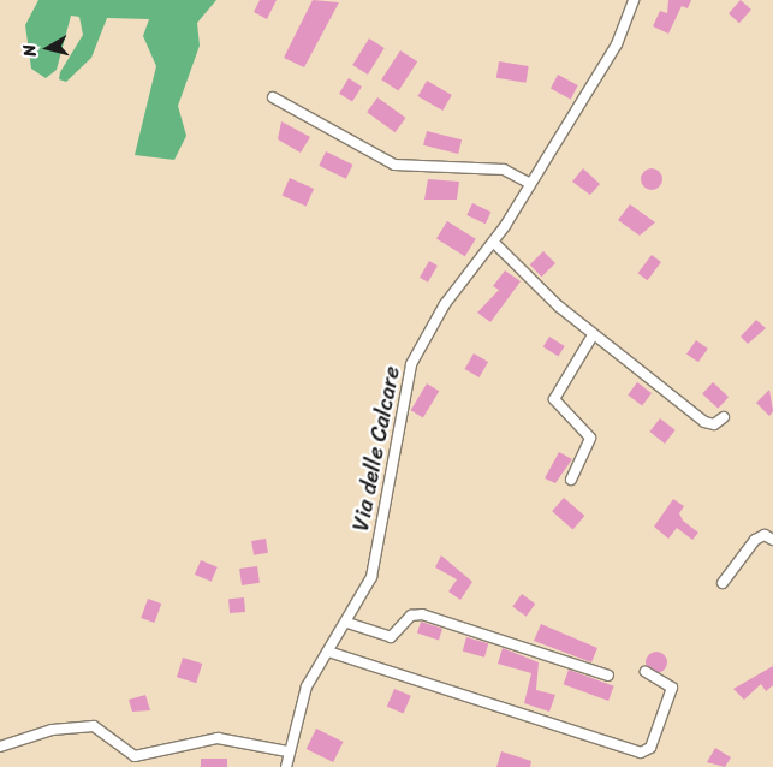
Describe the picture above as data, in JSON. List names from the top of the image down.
{
  "streets": {
    "street": ["Via delle Calcare"]
  },
  "north": "left"
}
